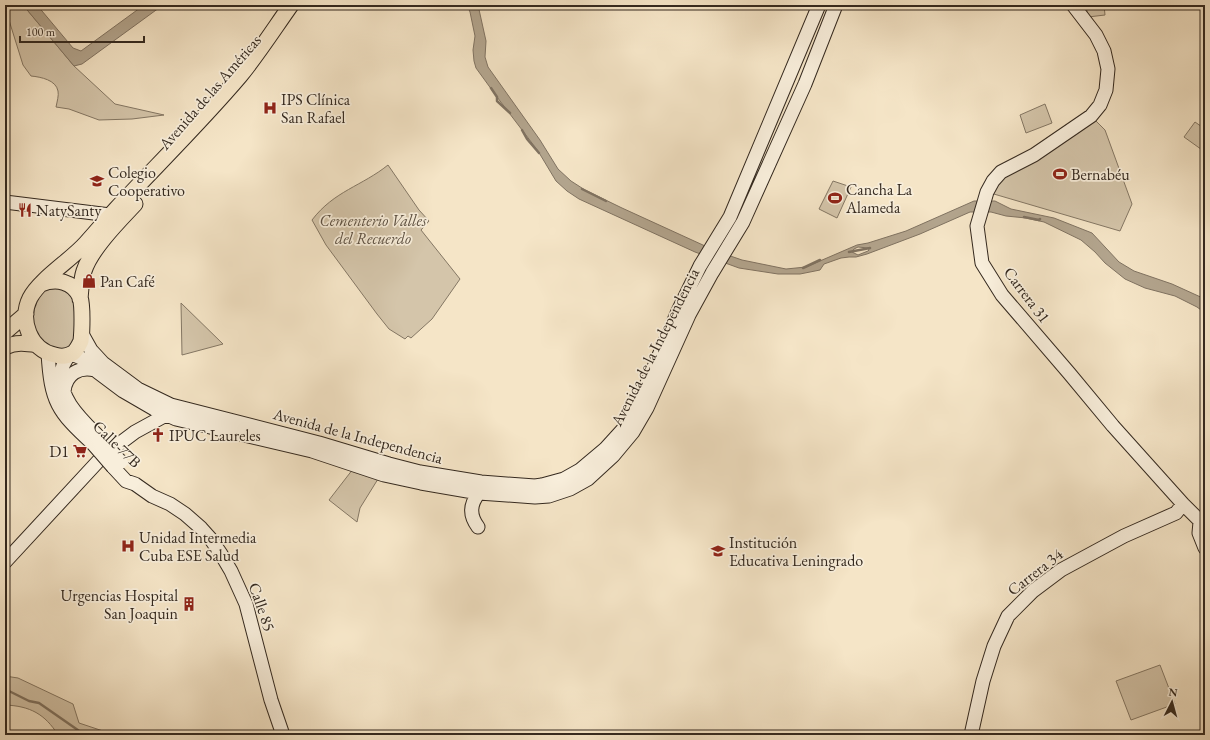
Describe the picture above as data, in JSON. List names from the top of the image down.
{
  "streets": {
    "main road": [
      "Avenida de las Américas",
      "Carrera 31",
      "Avenida de la Independencia",
      "Calle 77B",
      "Carrera 34",
      "Calle 85"
    ]
  },
  "crossings": [
    ["Avenida de las Américas", "Avenida de la Independencia"],
    ["Avenida de las Américas", "Calle 77B"],
    ["Carrera 31", "Carrera 34"],
    ["Avenida de la Independencia", "Calle 77B"],
    ["Calle 77B", "Calle 85"]
  ],
  "parks": ["Cementerio Valles del Recuerdo"],
  "places": {
    "hospital": ["IPS Clínica San Rafael", "Unidad Intermedia Cuba ESE Salud"],
    "sports": ["Bernabéu", "Cancha La Alameda"],
    "school or university": ["Colegio Cooperativo", "Institución Educativa Leningrado"],
    "restaurant": ["NatySanty"],
    "shop": ["Pan Café"],
    "church": ["IPUC Laureles"],
    "supermarket": ["D1"],
    "building": ["Urgencias Hospital San Joaquin"]
  },
  "scale_bar": "100 m",
  "north": "top"
}
